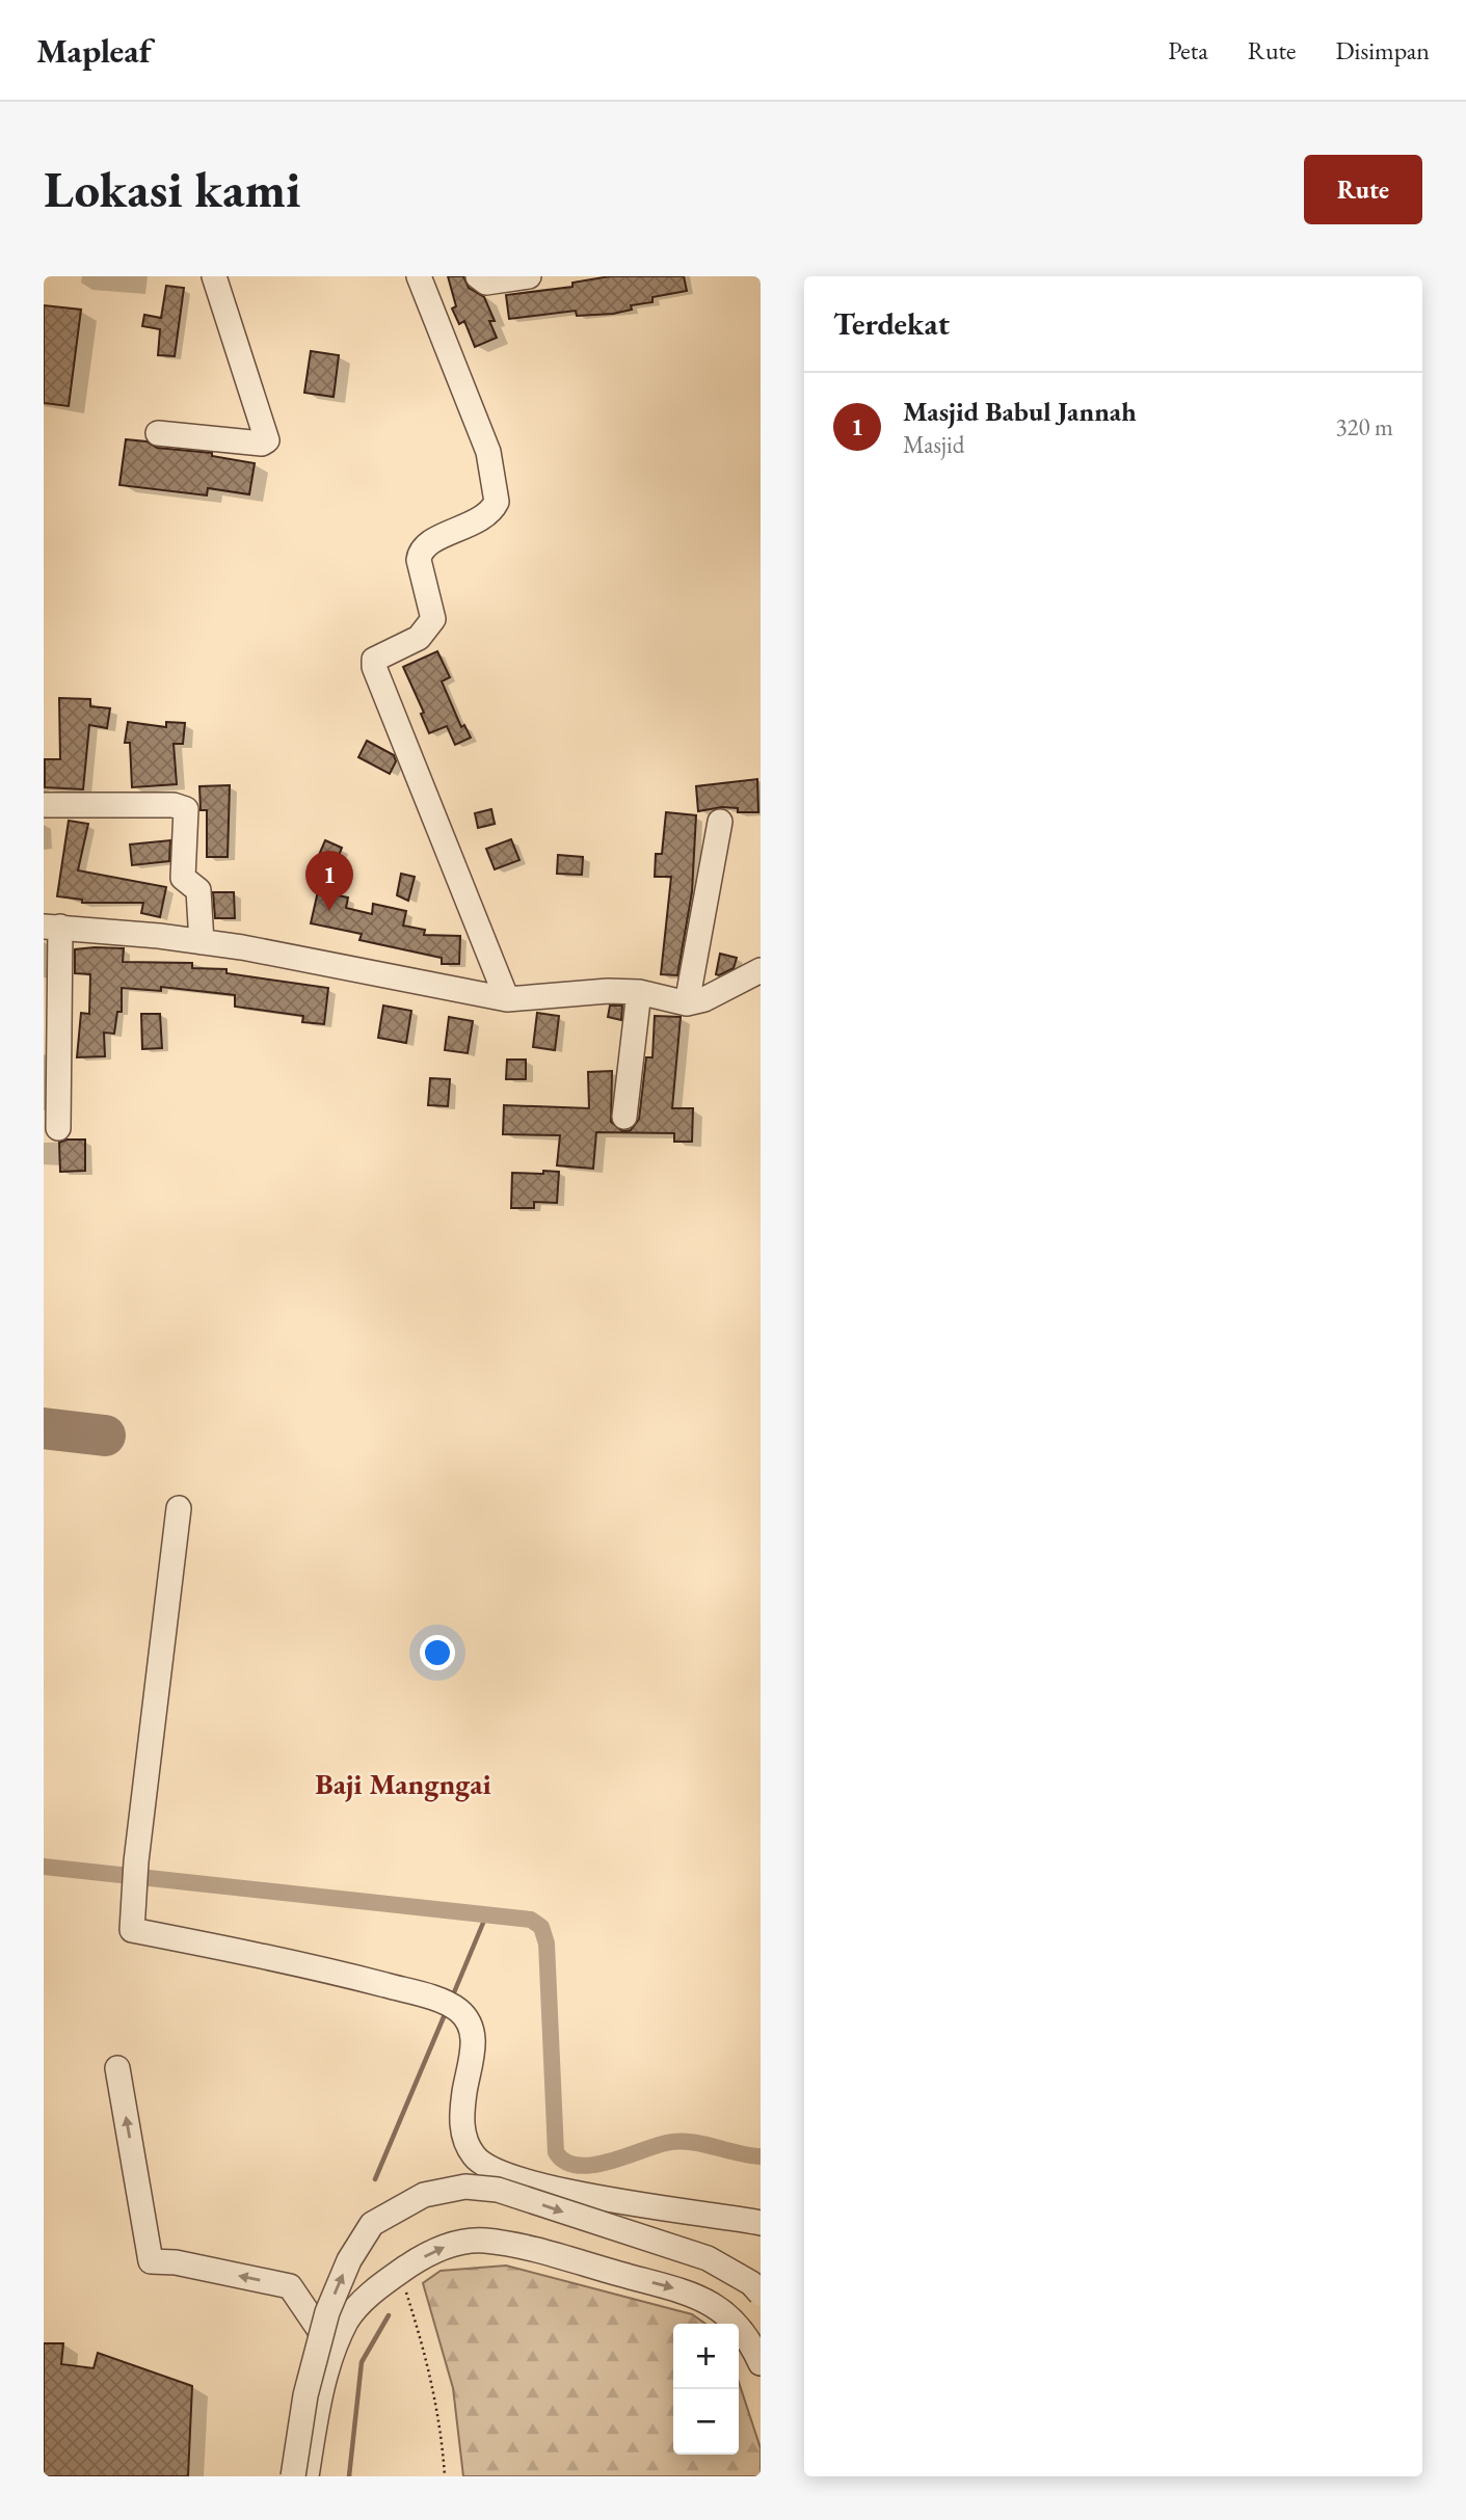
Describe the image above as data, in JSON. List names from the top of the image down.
{
  "districts": ["Baji Mangngai"],
  "page": {
    "header": "Mapleaf",
    "nav": ["Peta", "Rute", "Disimpan"],
    "buttons": "Rute",
    "title": "Lokasi kami",
    "heading": "Terdekat",
    "list": [
      {
        "mark": "1",
        "name": "Masjid Babul Jannah",
        "note": "Masjid",
        "value": "320 m"
      }
    ],
    "pins": "1",
    "map_buttons": ["+", "−"]
  }
}
